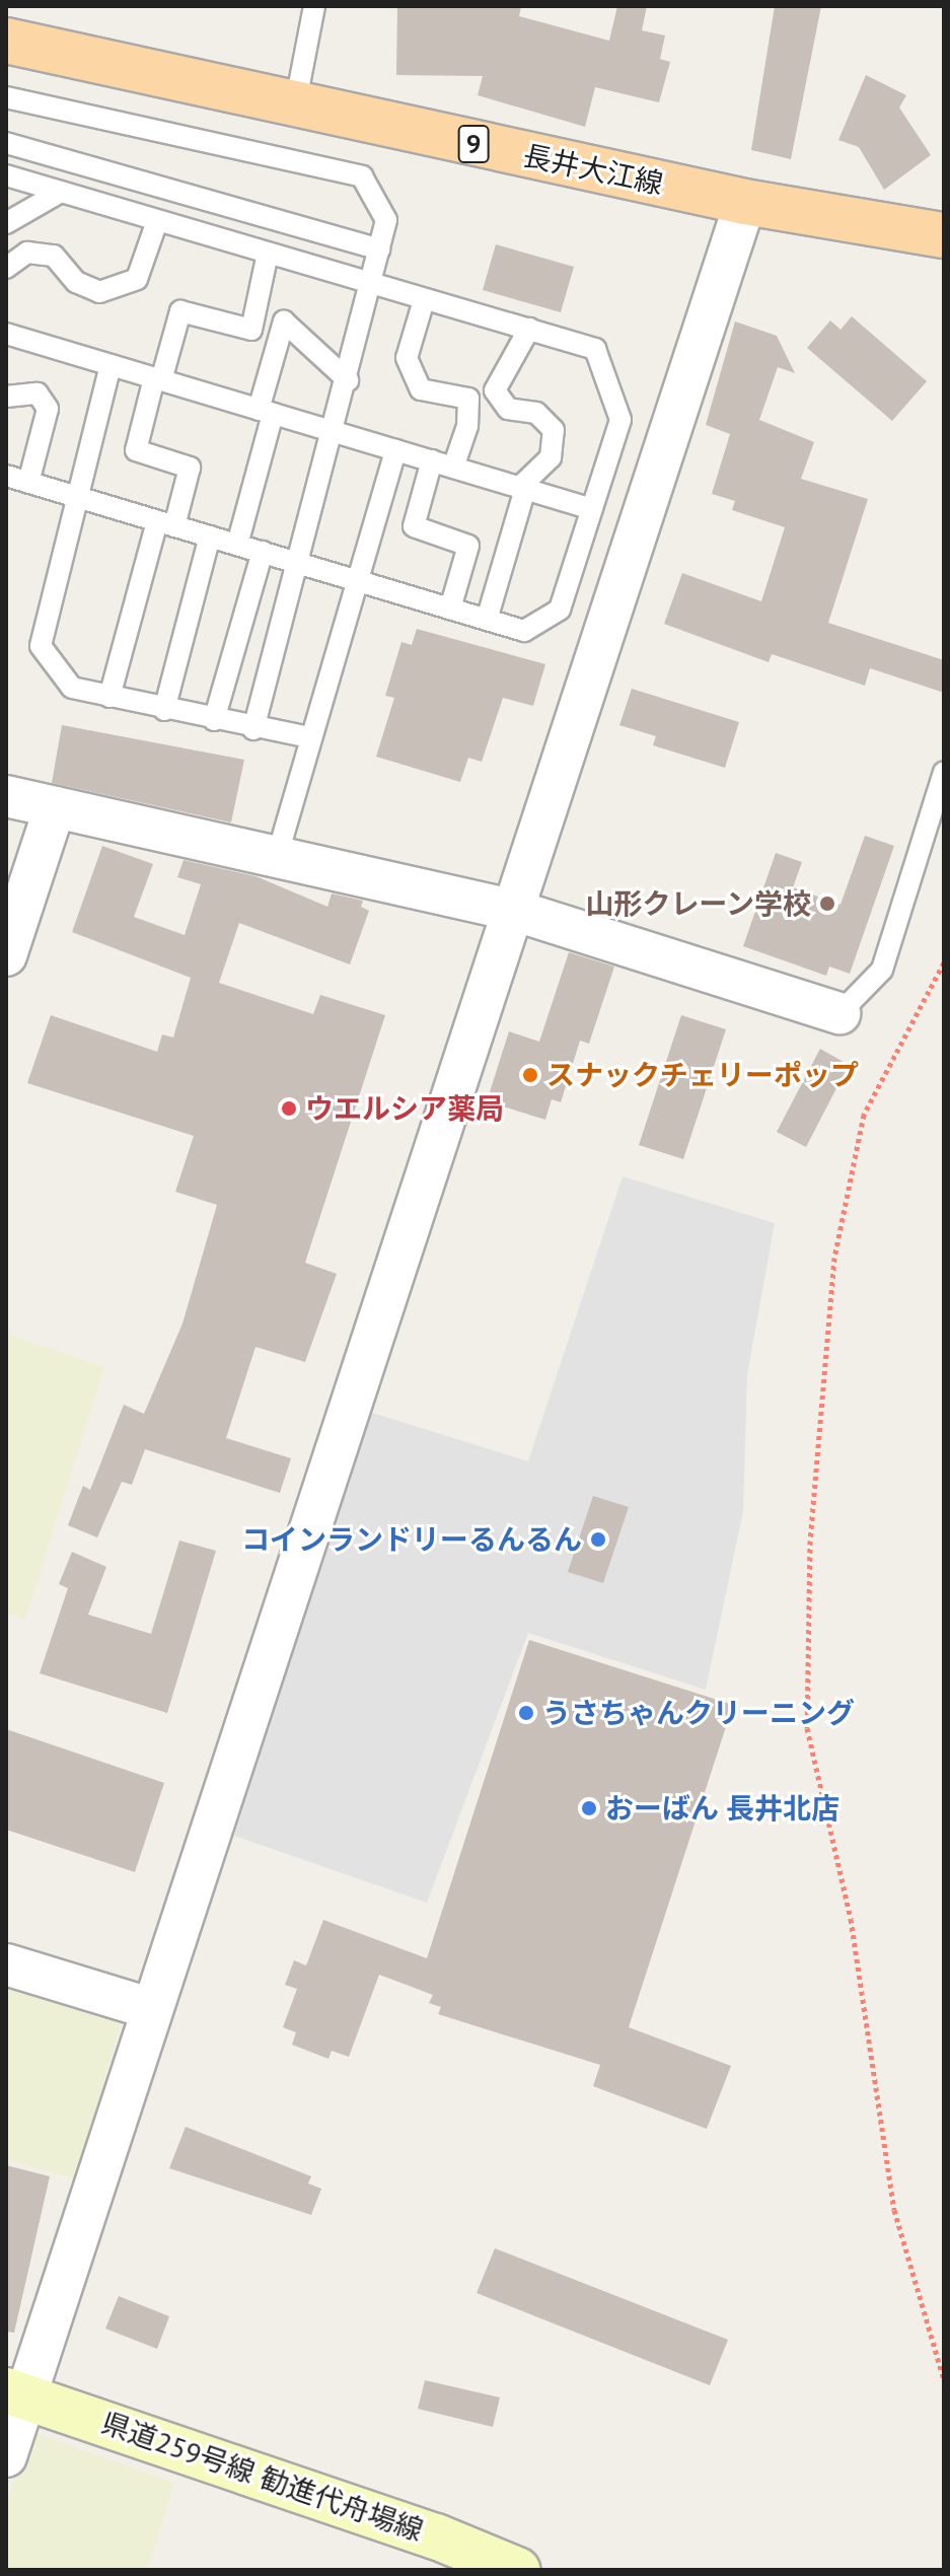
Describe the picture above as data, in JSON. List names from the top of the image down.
{
  "streets": {
    "main road": ["9", "長井大江線", "県道259号線 勧進代舟場線"]
  },
  "places": [
    "山形クレーン学校",
    "スナックチェリーポップ",
    "ウエルシア薬局",
    "コインランドリーるんるん",
    "うさちゃんクリーニング",
    "おーばん 長井北店"
  ]
}
